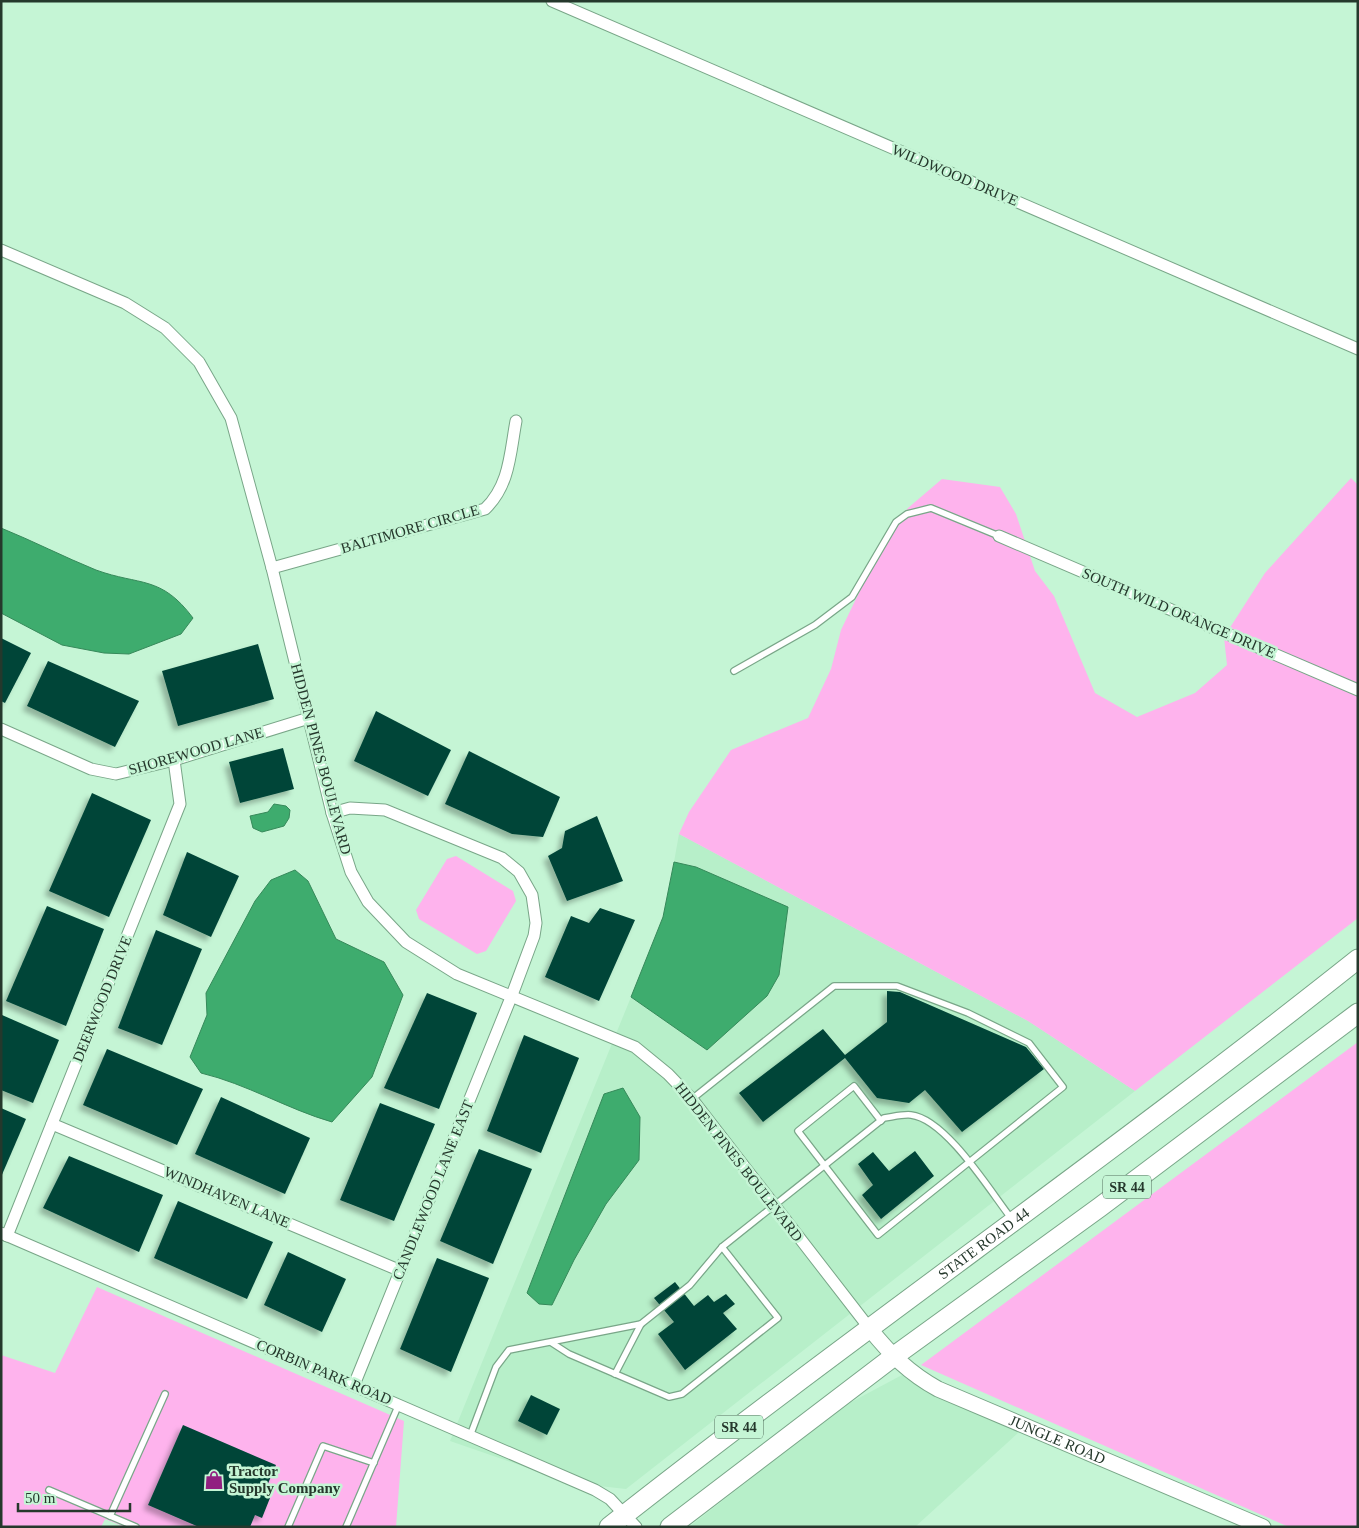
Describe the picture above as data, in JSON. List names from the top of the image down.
{
  "streets": {
    "main road": ["SR 44", "STATE ROAD 44"],
    "street": [
      "WILDWOOD DRIVE",
      "BALTIMORE CIRCLE",
      "SOUTH WILD ORANGE DRIVE",
      "SHOREWOOD LANE",
      "HIDDEN PINES BOULEVARD",
      "DEERWOOD DRIVE",
      "CANDLEWOOD LANE EAST",
      "WINDHAVEN LANE",
      "CORBIN PARK ROAD",
      "JUNGLE ROAD"
    ]
  },
  "crossings": [
    ["BALTIMORE CIRCLE", "HIDDEN PINES BOULEVARD"],
    ["SHOREWOOD LANE", "HIDDEN PINES BOULEVARD"],
    ["SHOREWOOD LANE", "DEERWOOD DRIVE"],
    ["HIDDEN PINES BOULEVARD", "CANDLEWOOD LANE EAST"],
    ["HIDDEN PINES BOULEVARD", "STATE ROAD 44"],
    ["HIDDEN PINES BOULEVARD", "JUNGLE ROAD"],
    ["DEERWOOD DRIVE", "WINDHAVEN LANE"],
    ["DEERWOOD DRIVE", "CORBIN PARK ROAD"],
    ["SR 44", "JUNGLE ROAD"],
    ["CANDLEWOOD LANE EAST", "WINDHAVEN LANE"],
    ["CANDLEWOOD LANE EAST", "CORBIN PARK ROAD"],
    ["STATE ROAD 44", "CORBIN PARK ROAD"],
    ["STATE ROAD 44", "JUNGLE ROAD"]
  ],
  "places": {
    "shop": ["Tractor Supply Company"]
  },
  "scale_bar": "50 m"
}
